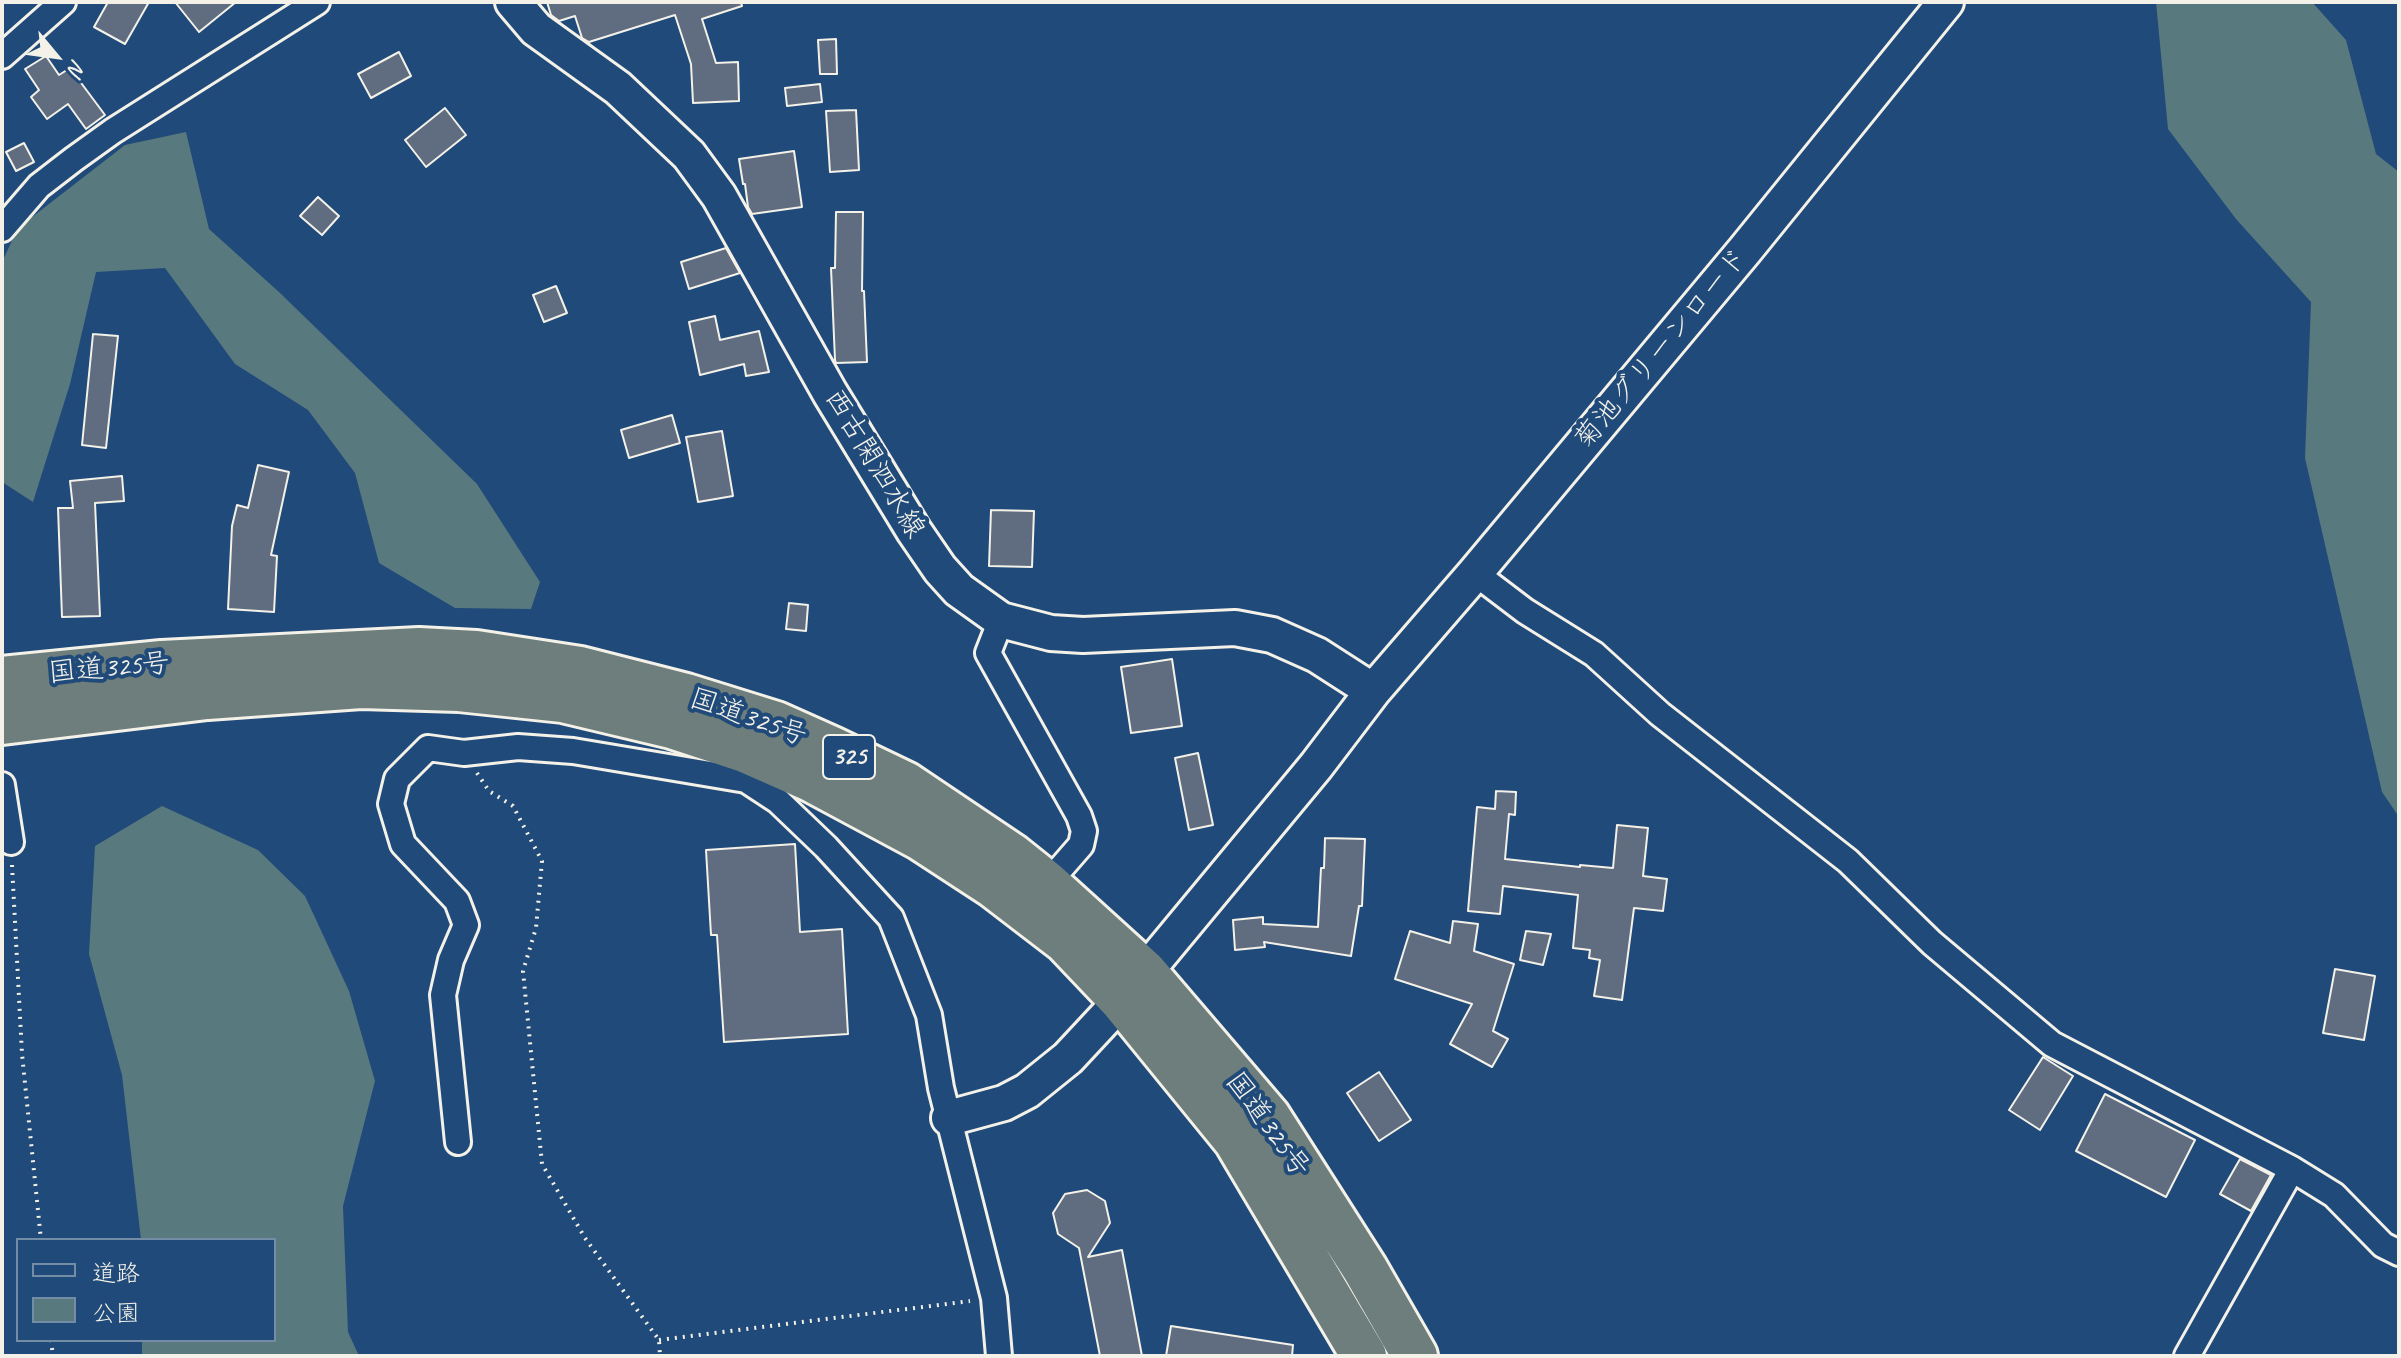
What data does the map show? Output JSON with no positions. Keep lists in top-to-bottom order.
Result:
{
  "streets": {
    "highway": ["国道325号", "325"],
    "main road": ["菊池グリーンロード", "西古閑泗水線"]
  },
  "crossings": [
    ["菊池グリーンロード", "西古閑泗水線"],
    ["菊池グリーンロード", "国道325号"]
  ],
  "legend": ["道路", "公園"],
  "north": "bottom right"
}
